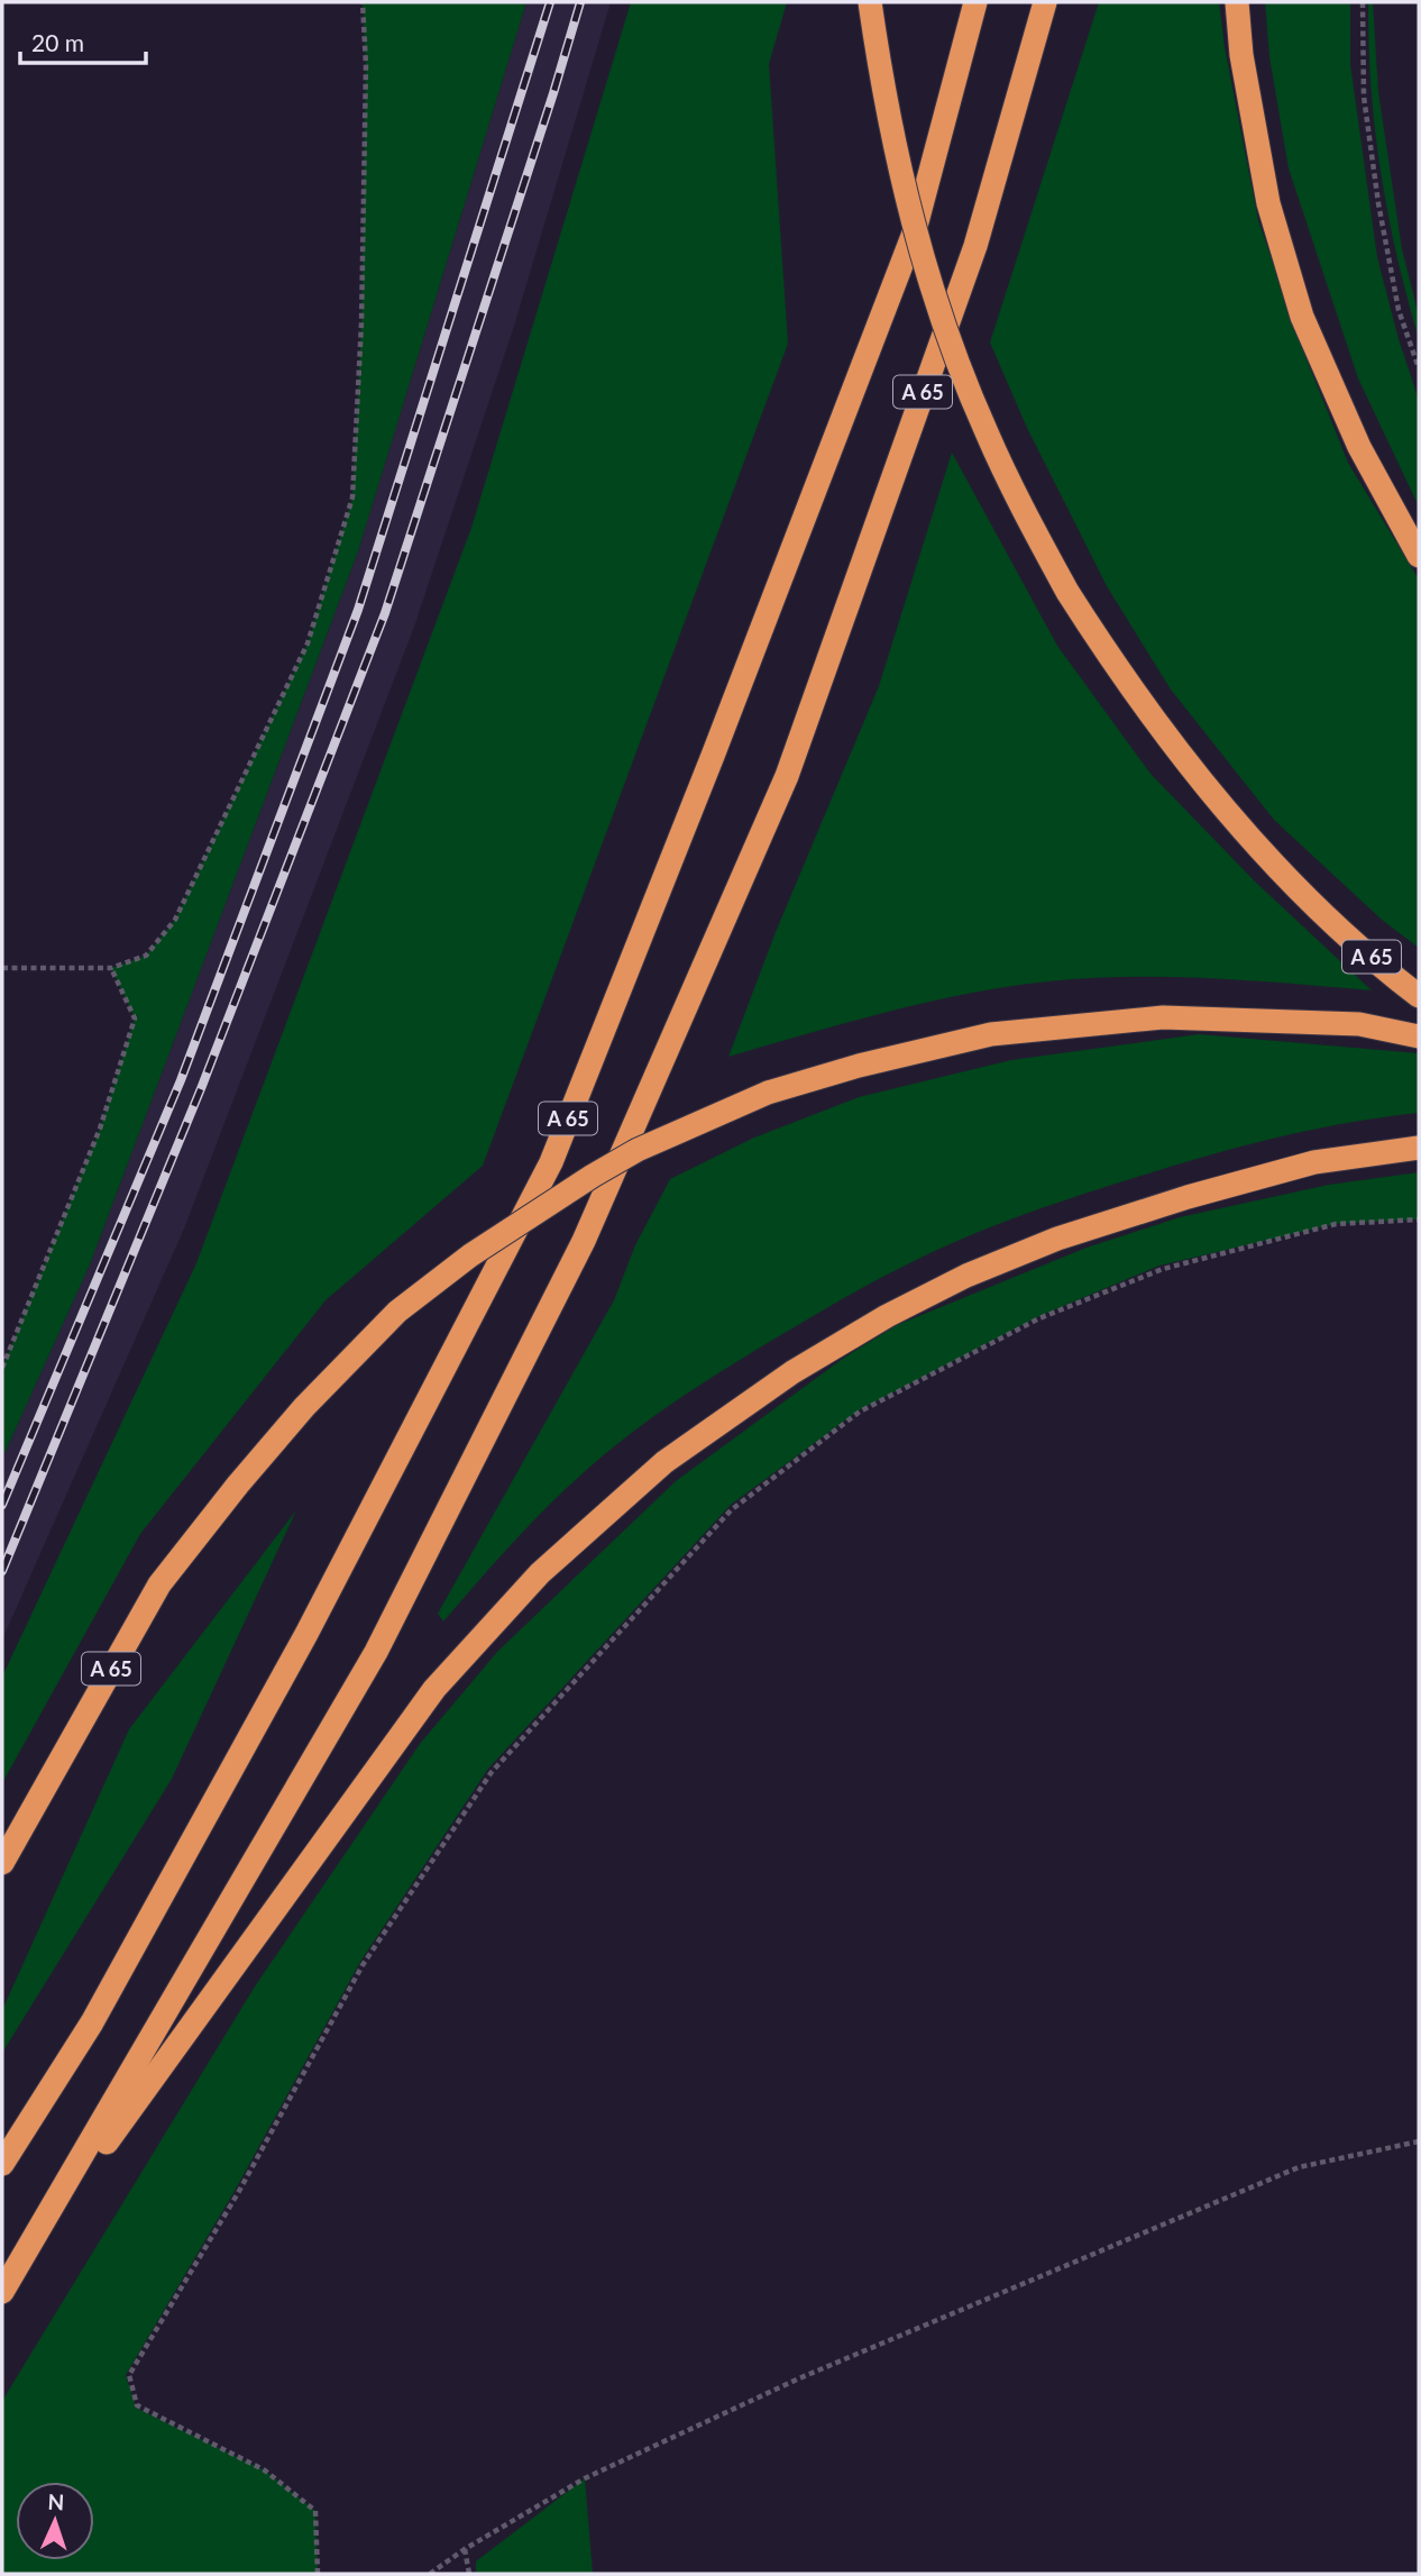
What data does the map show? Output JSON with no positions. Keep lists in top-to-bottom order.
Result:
{
  "streets": {
    "highway": ["A 65"]
  },
  "scale_bar": "20 m",
  "north": "top"
}
